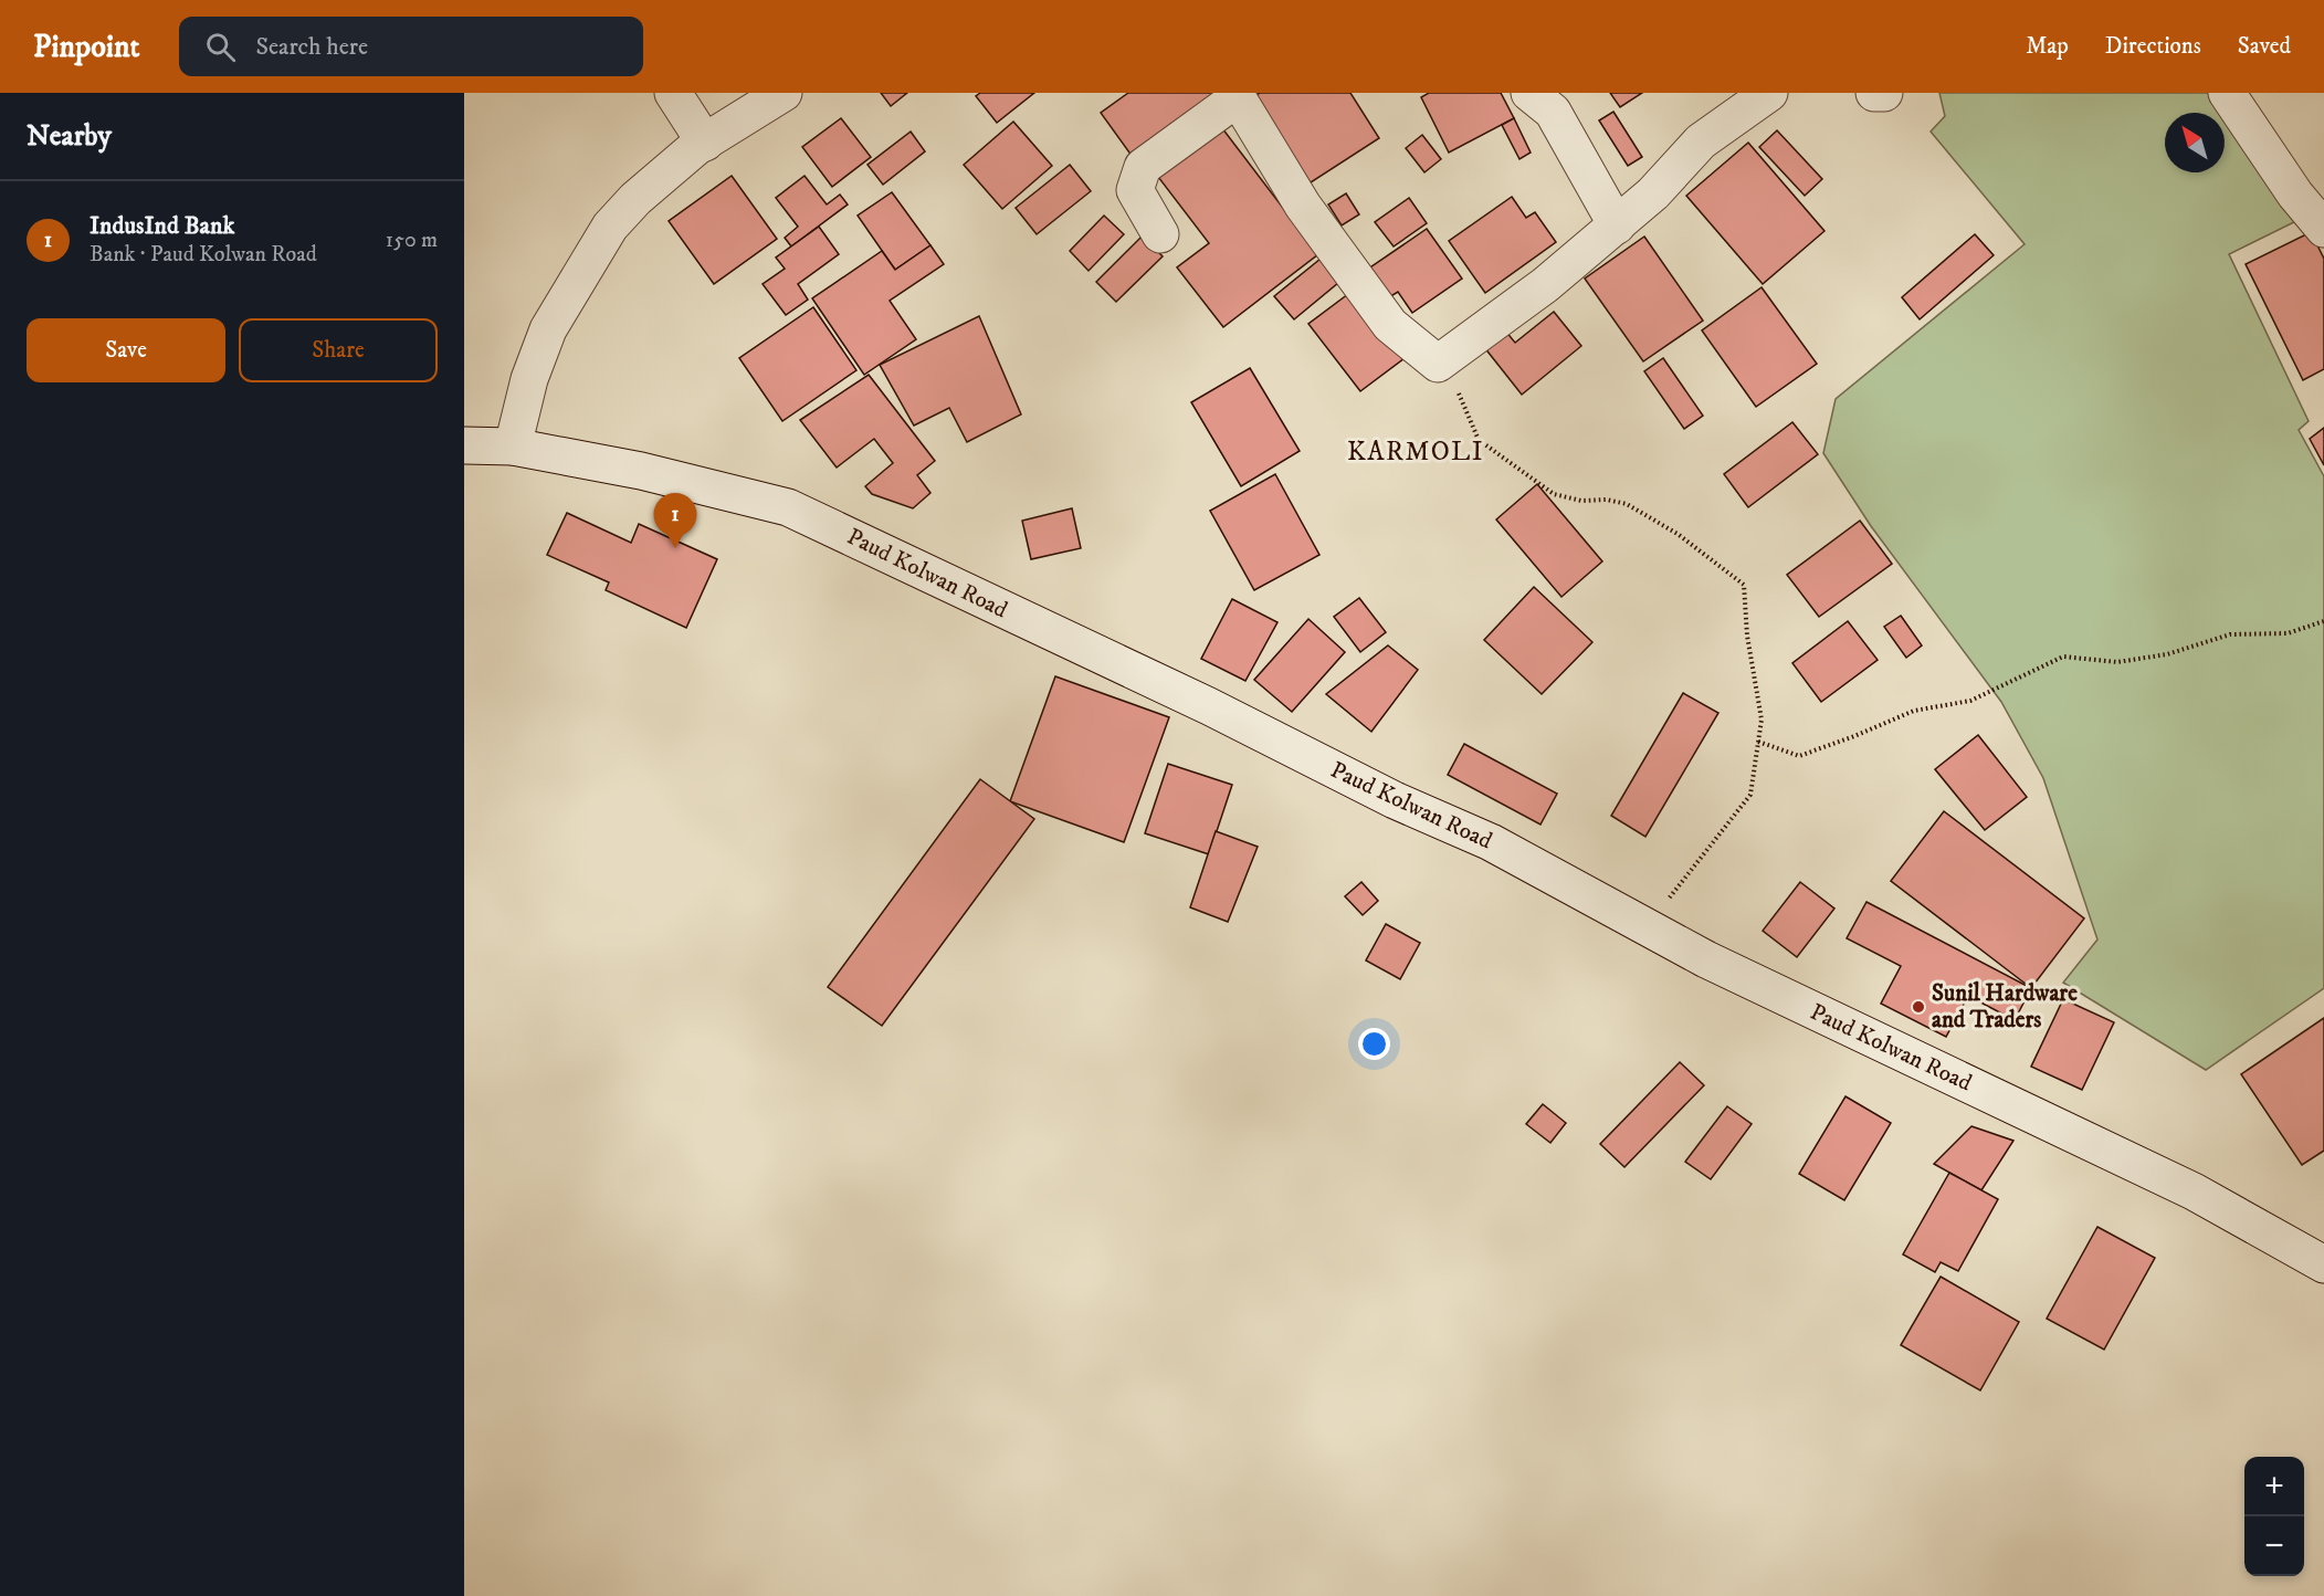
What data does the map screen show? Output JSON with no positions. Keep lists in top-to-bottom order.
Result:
{
  "streets": {
    "main road": ["Paud Kolwan Road"]
  },
  "districts": ["KARMOLI"],
  "places": ["Sunil Hardware and Traders"],
  "north": "top left",
  "page": {
    "header": "Pinpoint",
    "search": "Search here",
    "nav": ["Map", "Directions", "Saved"],
    "heading": "Nearby",
    "list": [
      {
        "mark": "1",
        "name": "IndusInd Bank",
        "note": "Bank · Paud Kolwan Road",
        "value": "150 m"
      }
    ],
    "buttons": ["Save", "Share"],
    "pins": "1",
    "map_buttons": ["+", "−"]
  }
}
